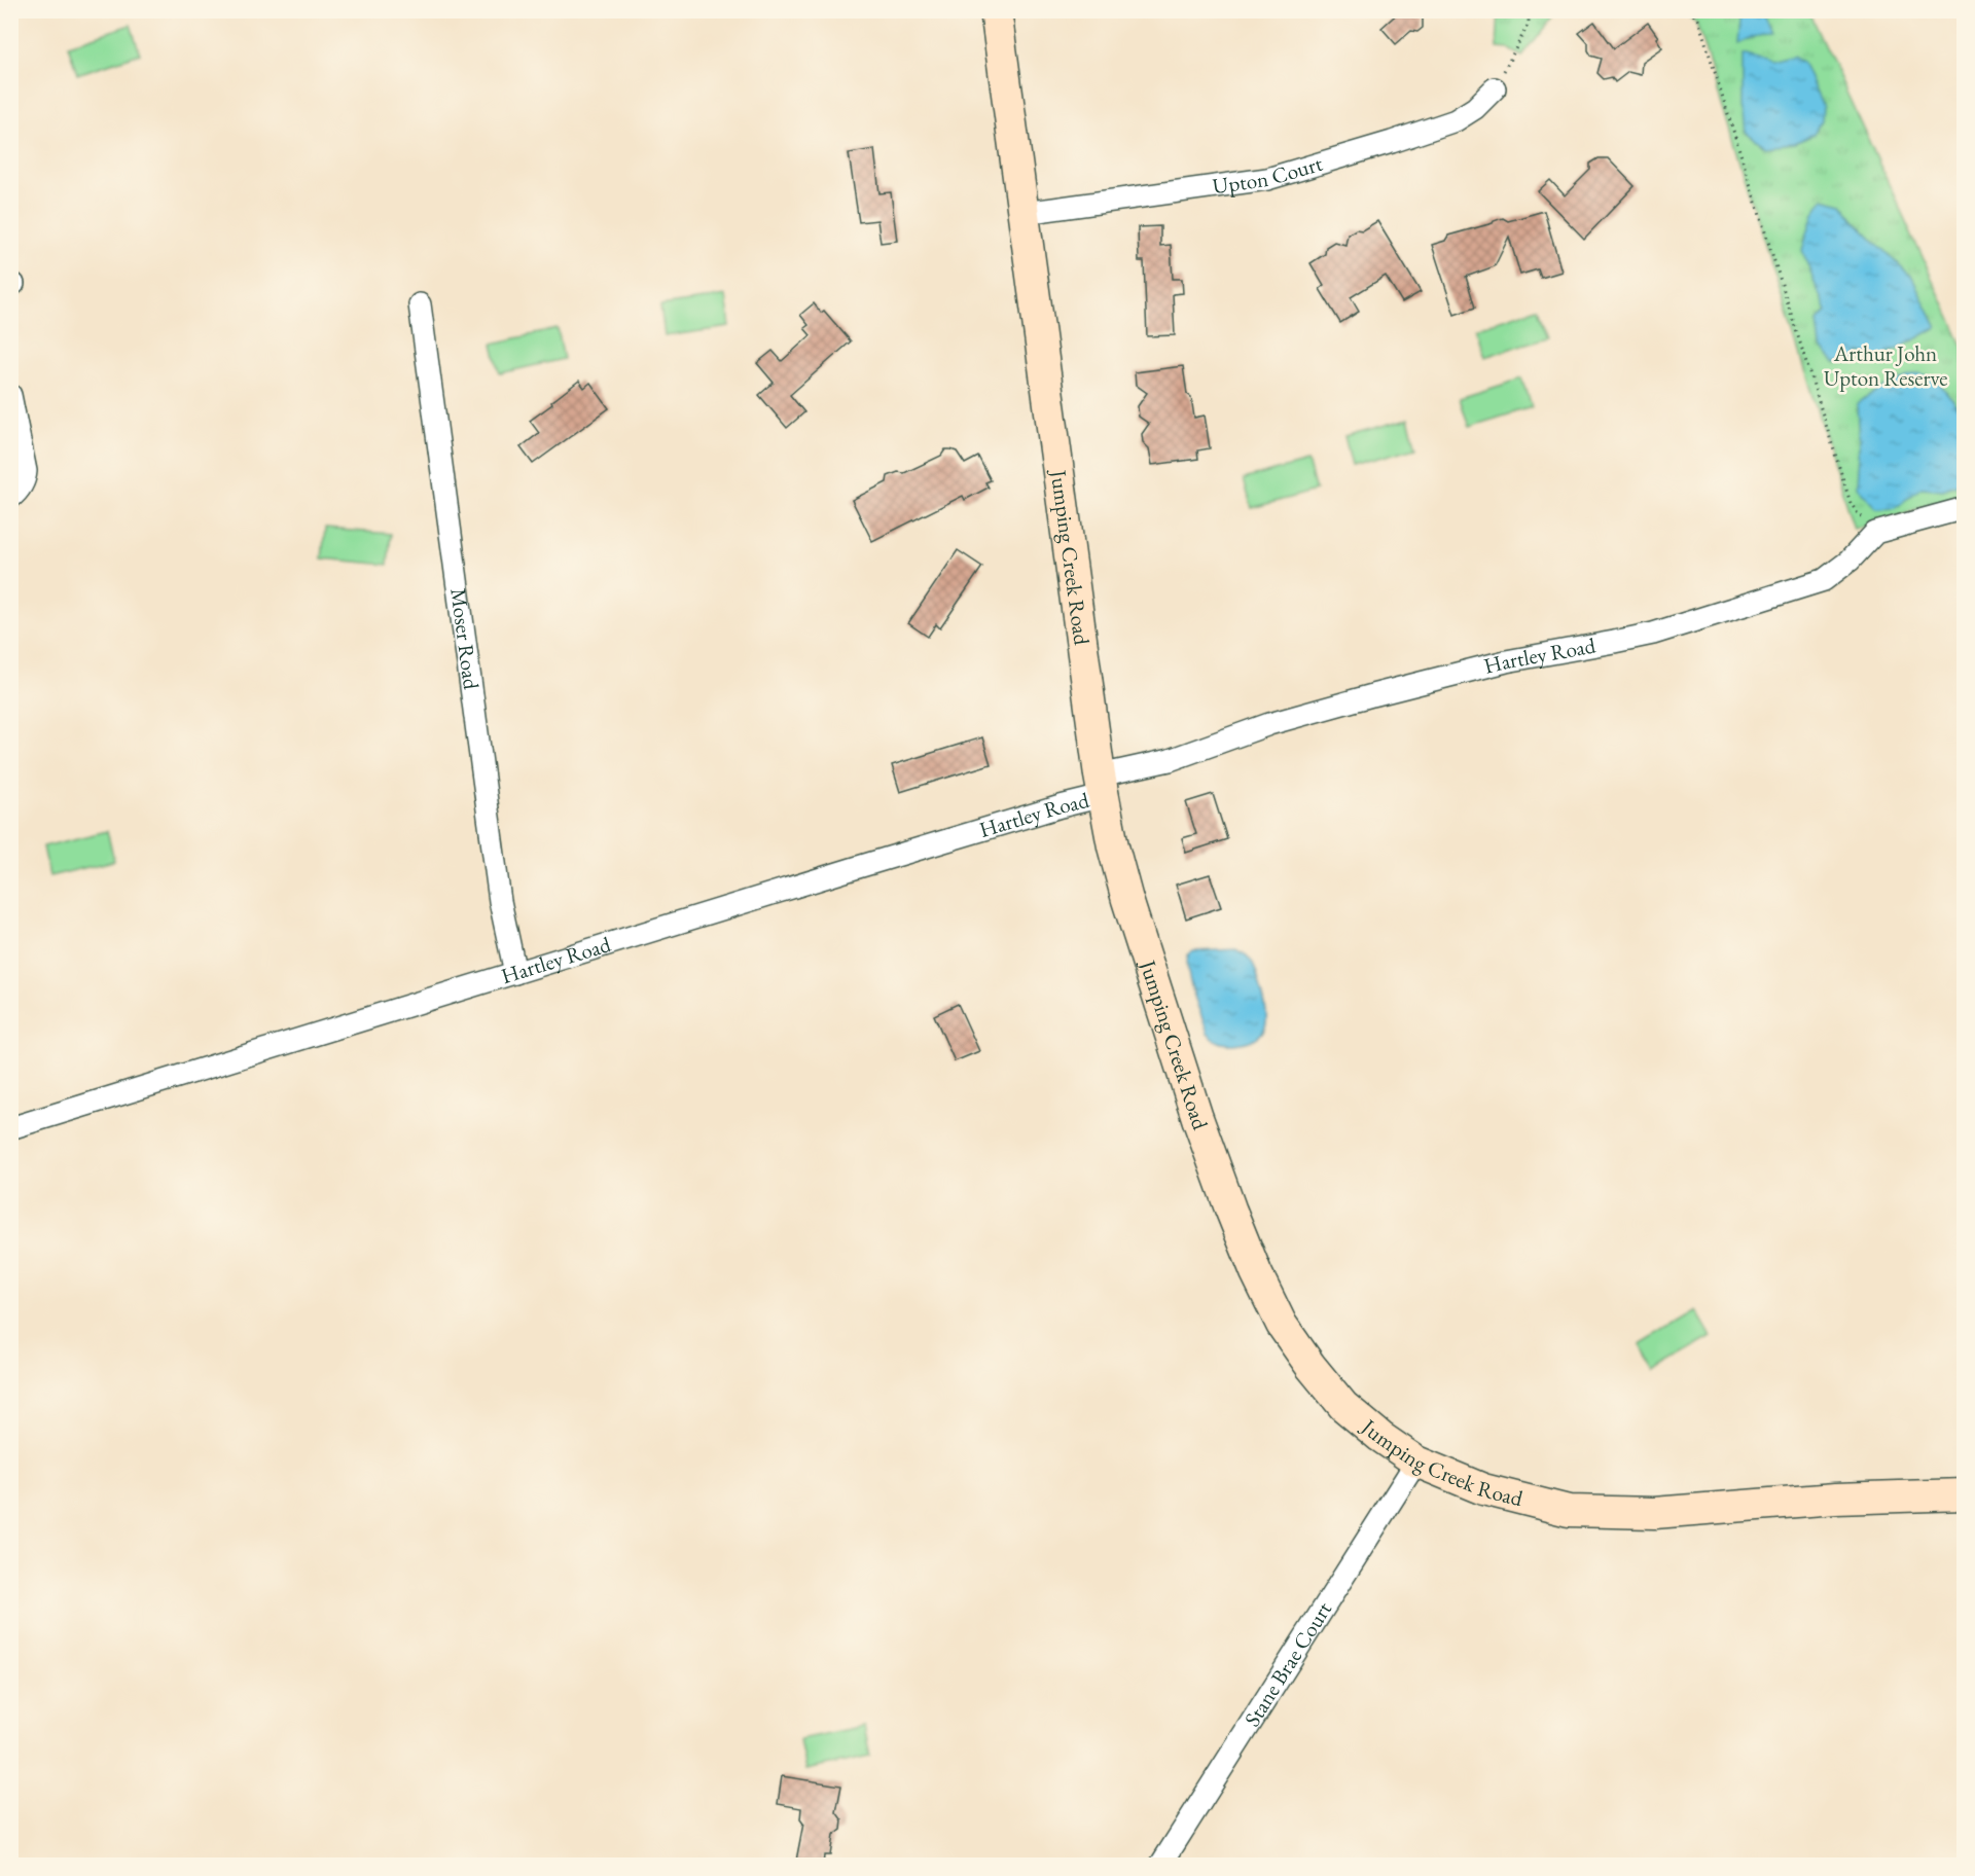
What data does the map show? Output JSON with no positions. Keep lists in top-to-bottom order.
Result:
{
  "streets": {
    "main road": ["Jumping Creek Road"],
    "street": [
      "Upton Court",
      "Moser Road",
      "Hartley Road",
      "Stane Brae Court"
    ]
  },
  "crossings": [
    ["Upton Court", "Jumping Creek Road"],
    ["Jumping Creek Road", "Hartley Road"],
    ["Jumping Creek Road", "Stane Brae Court"],
    ["Moser Road", "Hartley Road"]
  ],
  "parks": ["Arthur John Upton Reserve"]
}
